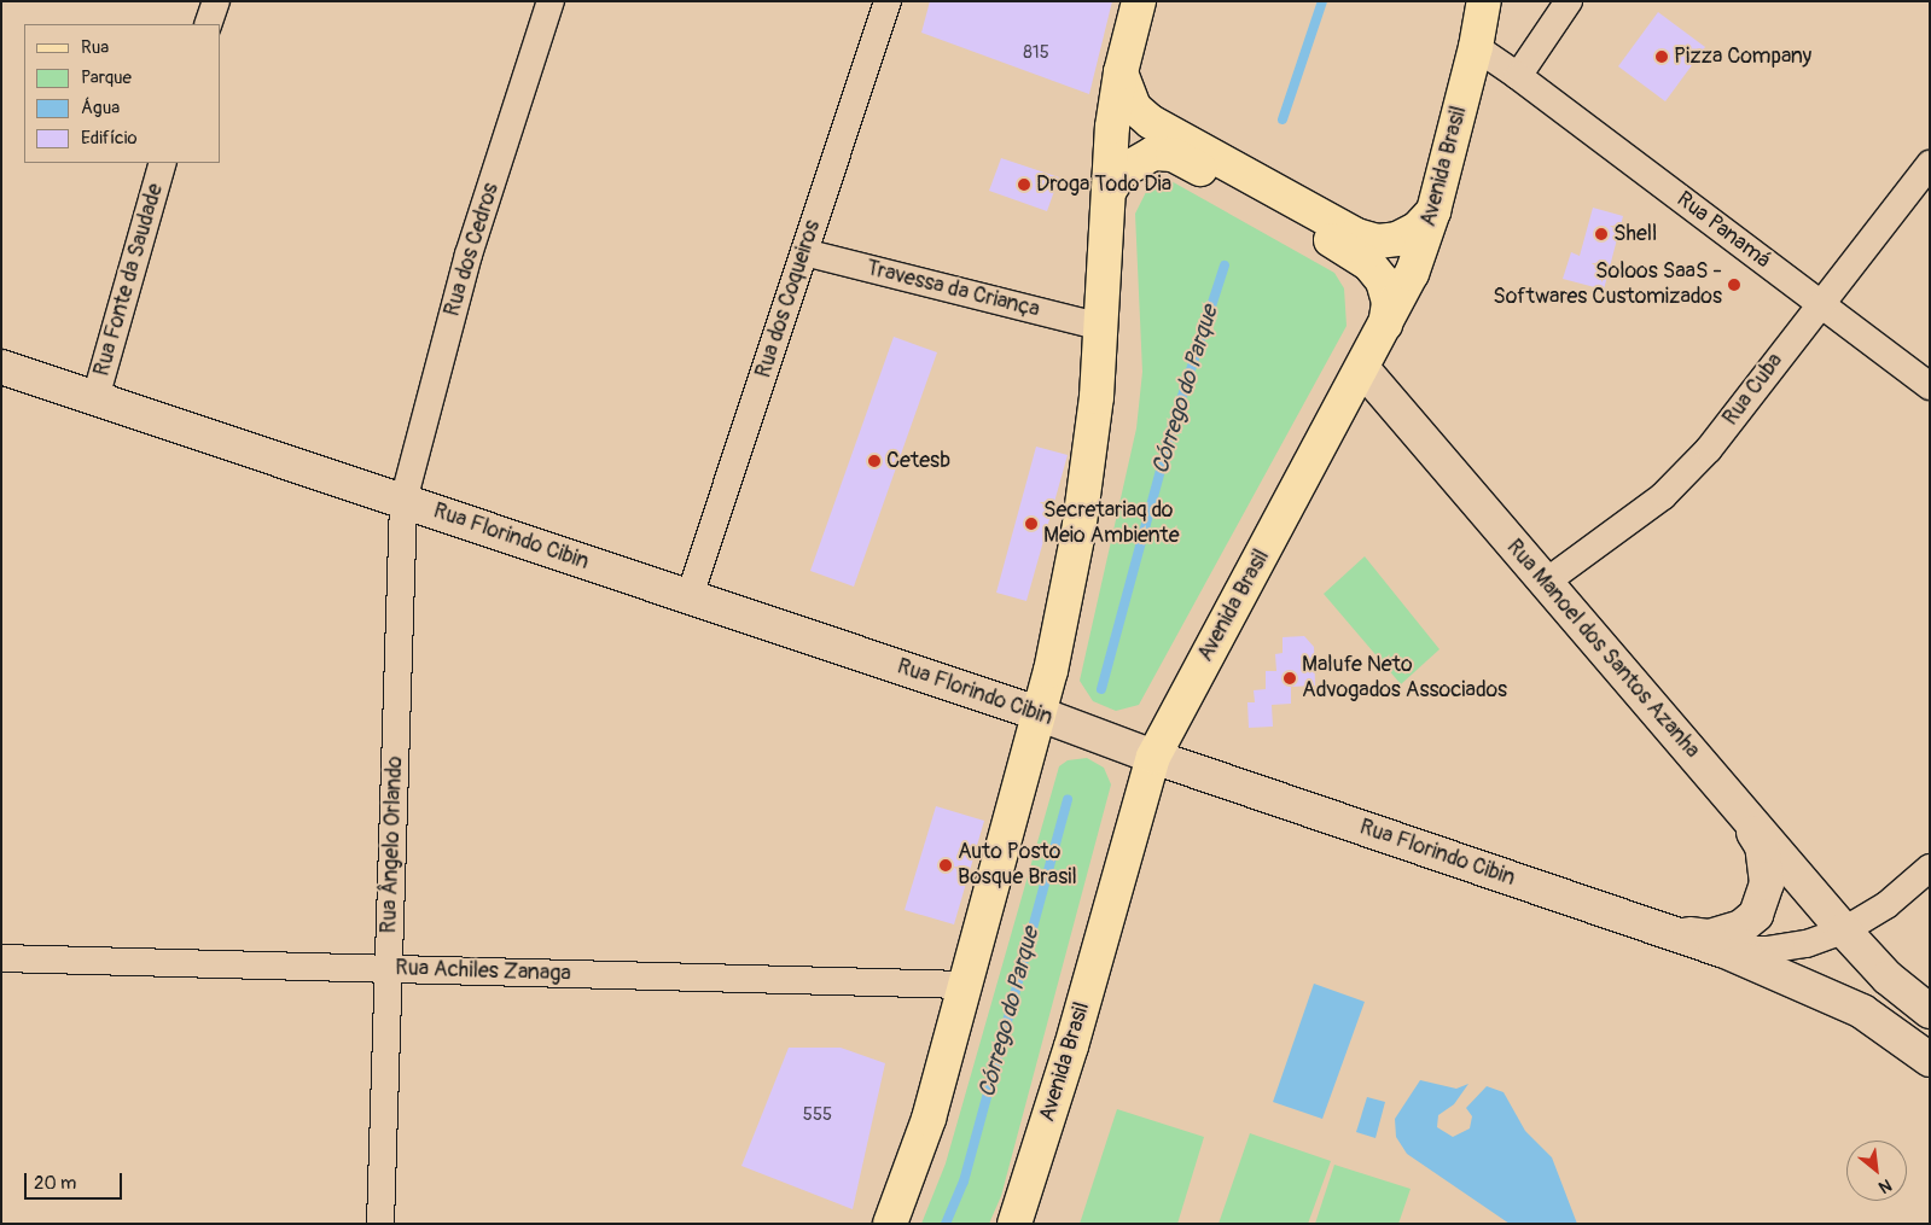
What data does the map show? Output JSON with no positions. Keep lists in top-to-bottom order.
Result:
{
  "streets": {
    "main road": ["Avenida Brasil", "Rua Florindo Cibin", "Rua Manoel dos Santos Azanha"],
    "street": [
      "Rua Panamá",
      "Rua dos Cedros",
      "Rua Fonte da Saudade",
      "Travessa da Criança",
      "Rua dos Coqueiros",
      "Rua Cuba",
      "Rua Ângelo Orlando",
      "Rua Achiles Zanaga"
    ]
  },
  "crossings": [
    ["Avenida Brasil", "Rua Panamá"],
    ["Avenida Brasil", "Rua Florindo Cibin"],
    ["Avenida Brasil", "Rua Manoel dos Santos Azanha"],
    ["Rua Panamá", "Rua Cuba"],
    ["Rua dos Cedros", "Rua Florindo Cibin"],
    ["Rua dos Cedros", "Rua Ângelo Orlando"],
    ["Rua Fonte da Saudade", "Rua Florindo Cibin"],
    ["Travessa da Criança", "Rua dos Coqueiros"],
    ["Rua dos Coqueiros", "Rua Florindo Cibin"],
    ["Rua Cuba", "Rua Manoel dos Santos Azanha"],
    ["Rua Florindo Cibin", "Rua Ângelo Orlando"],
    ["Rua Ângelo Orlando", "Rua Achiles Zanaga"]
  ],
  "water": ["Córrego do Parque"],
  "places": [
    "Pizza Company",
    "Droga Todo Dia",
    "Shell",
    "Soloos SaaS - Softwares Customizados",
    "Cetesb",
    "Secretariaq do Meio Ambiente",
    "Malufe Neto Advogados Associados",
    "Auto Posto Bosque Brasil"
  ],
  "house_numbers": ["815", "555"],
  "legend": [
    "Rua",
    "Parque",
    "Água",
    "Edifício"
  ],
  "scale_bar": "20 m",
  "north": "bottom right"
}
